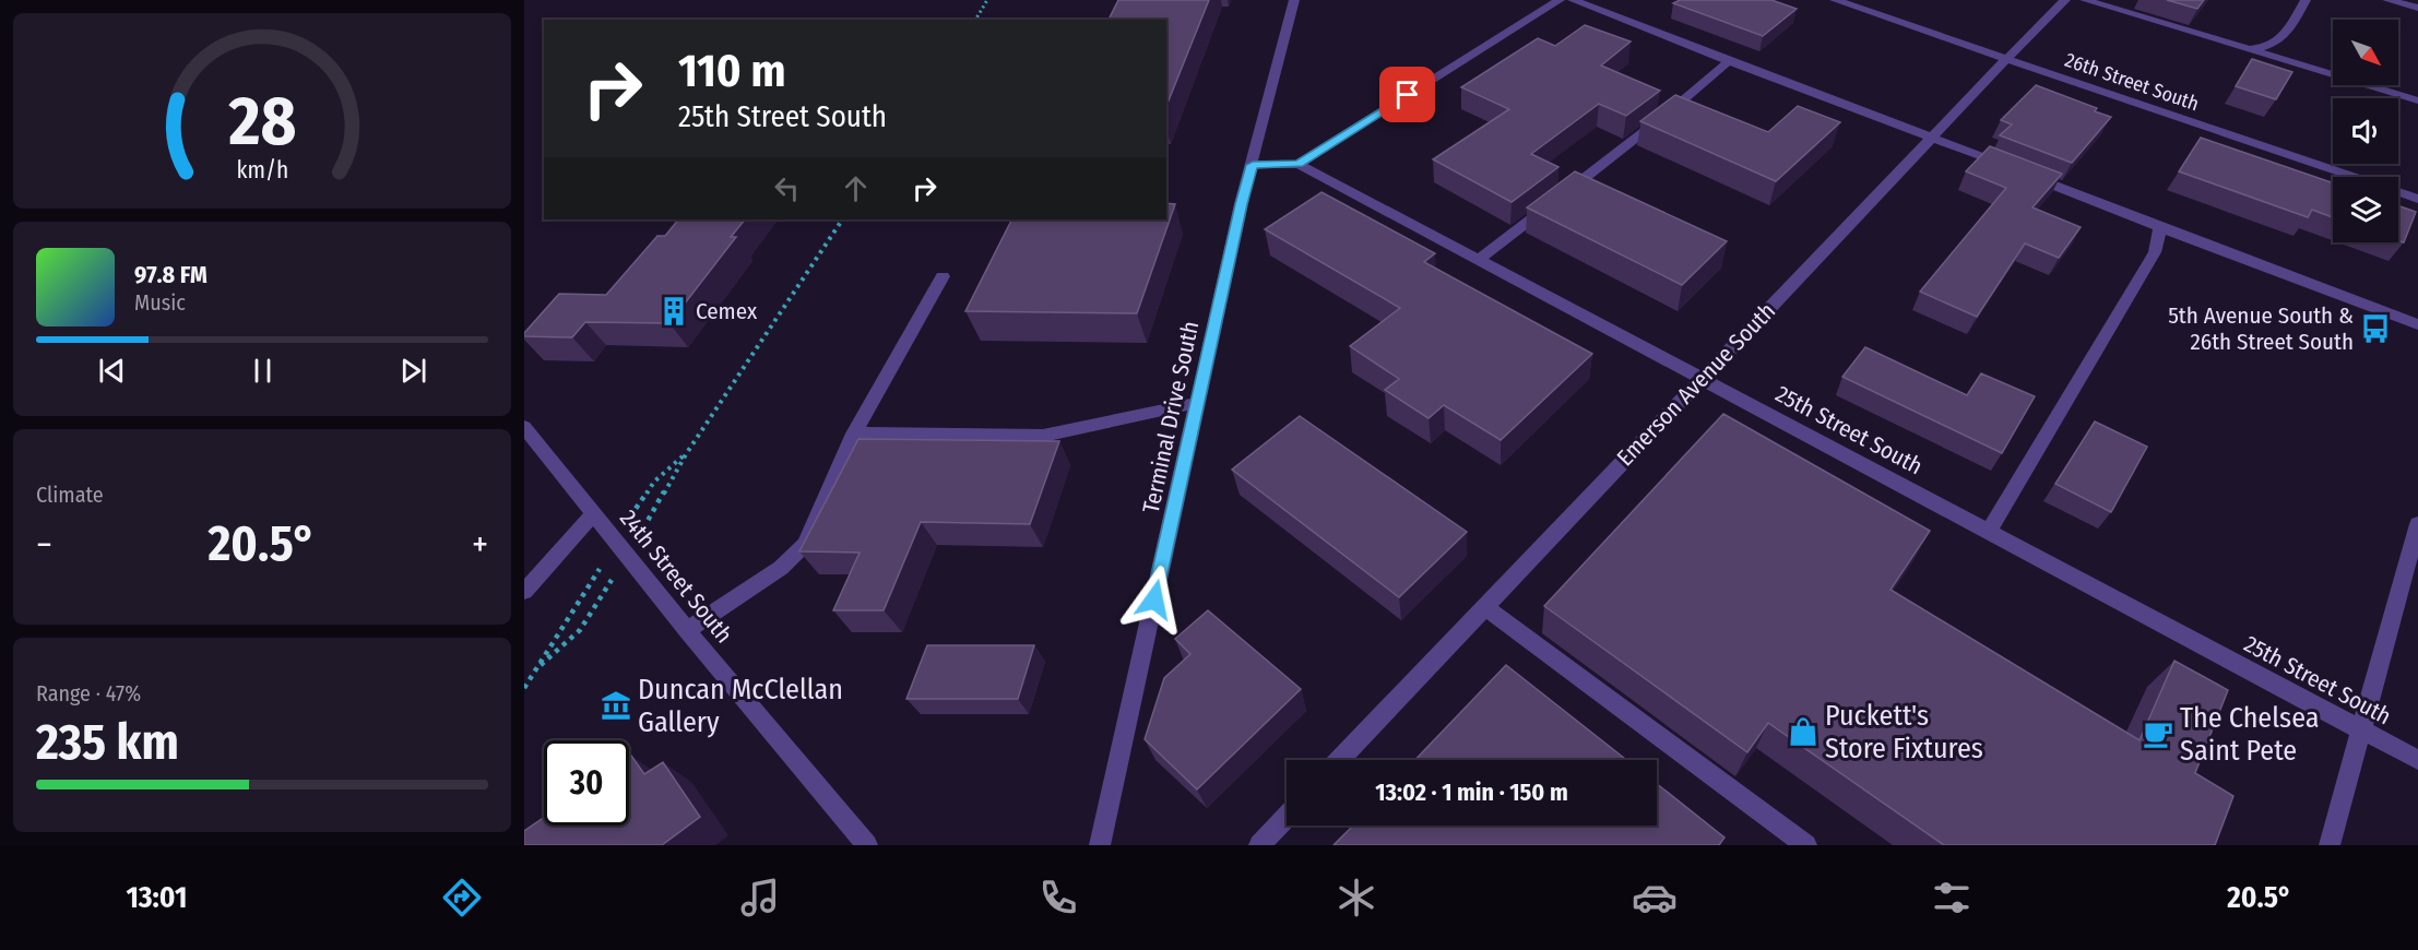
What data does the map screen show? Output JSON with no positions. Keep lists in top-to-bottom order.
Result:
{
  "streets": {
    "street": [
      "26th Street South",
      "Emerson Avenue South",
      "Terminal Drive South",
      "25th Street South",
      "24th Street South"
    ]
  },
  "crossings": [
    ["26th Street South", "Emerson Avenue South"],
    ["Emerson Avenue South", "25th Street South"],
    ["Terminal Drive South", "25th Street South"]
  ],
  "places": {
    "building": ["Cemex"],
    "bus stop": ["5th Avenue South & 26th Street South"],
    "museum": ["Duncan McClellan Gallery"],
    "shop": ["Puckett's Store Fixtures"],
    "cafe": ["The Chelsea Saint Pete"]
  },
  "north": "bottom right",
  "page": {
    "turn": ["110 m", "25th Street South"],
    "song": ["97.8 FM", "Music"],
    "tile": [
      "Climate",
      ["Range · 47%", "235 km"]
    ],
    "heat": ["−", "20.5°", "+"],
    "limit": "30",
    "trip": "13:02 · 1 min · 150 m",
    "tabs": ["13:01", "20.5°"],
    "gauge": ["28", "km/h"]
  }
}
